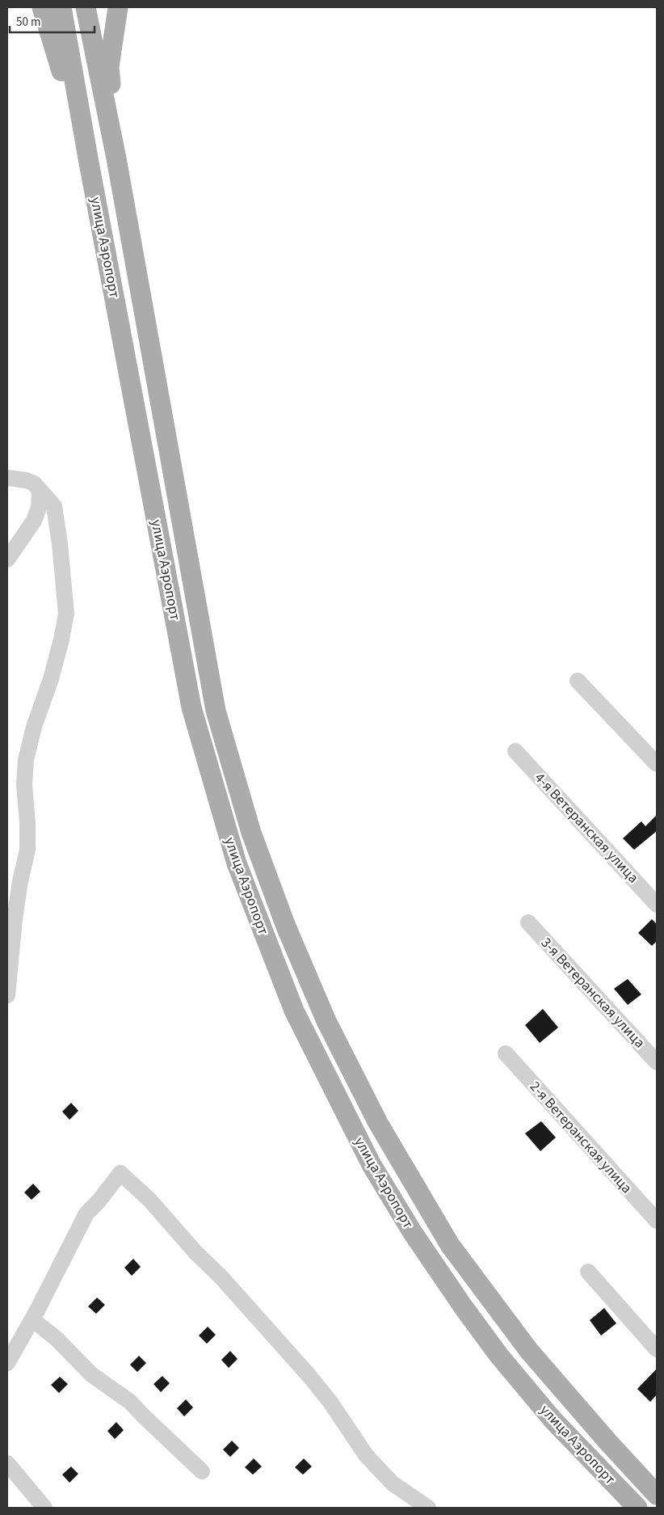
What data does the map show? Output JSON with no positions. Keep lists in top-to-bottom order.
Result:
{
  "streets": {
    "main road": ["улица Аэропорт"],
    "street": ["4-я Ветеранская улица", "3-я Ветеранская улица", "2-я Ветеранская улица"]
  },
  "scale_bar": "50 m"
}
